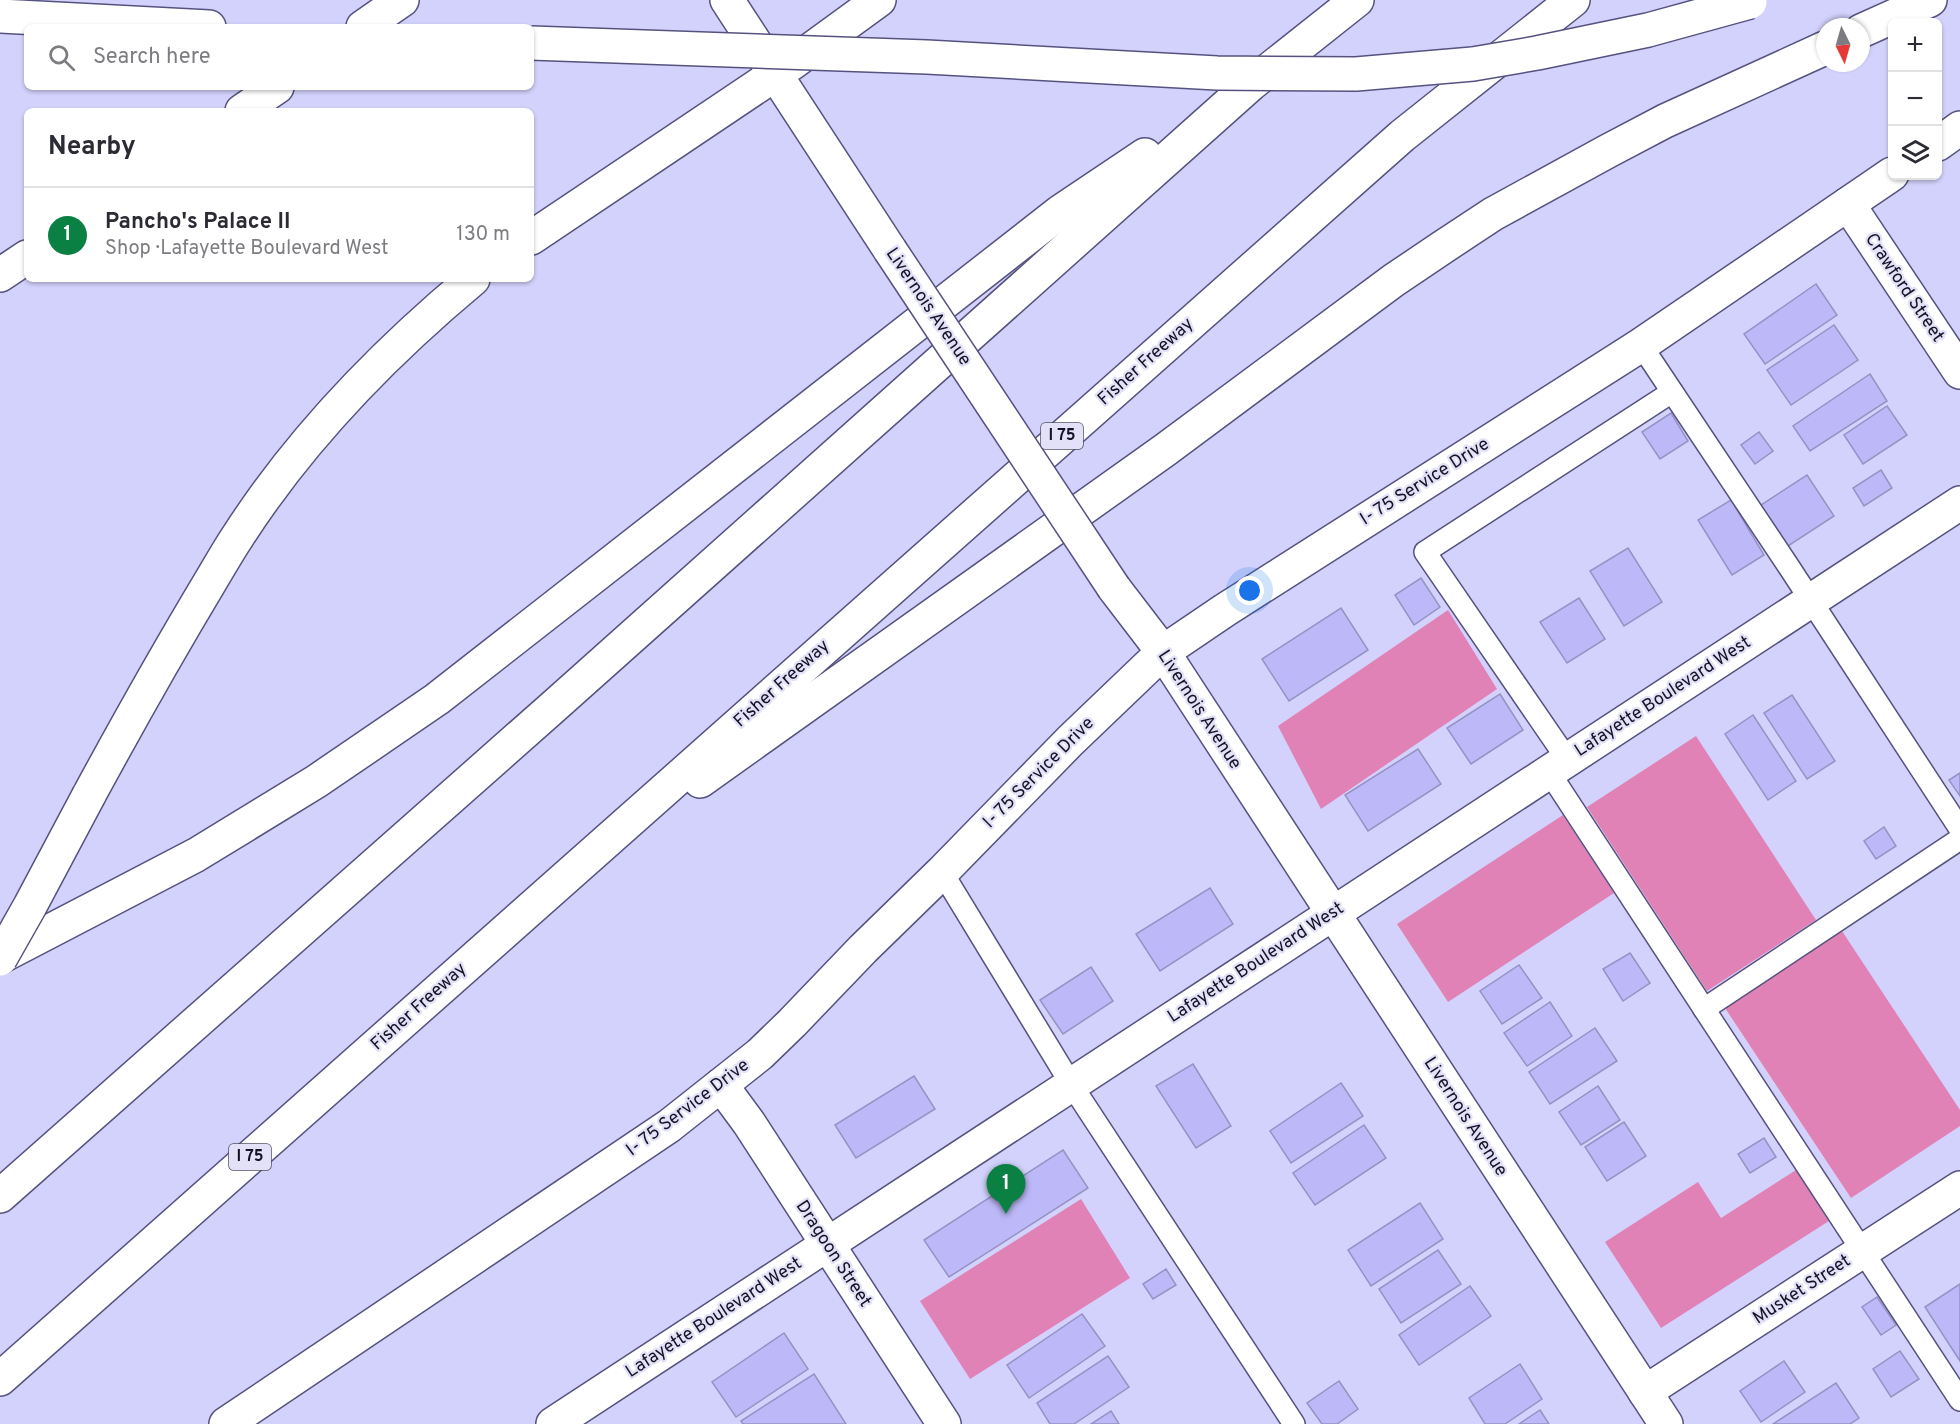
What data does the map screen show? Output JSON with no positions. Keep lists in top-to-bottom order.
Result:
{
  "streets": {
    "main road": [
      "Crawford Street",
      "Livernois Avenue",
      "Fisher Freeway",
      "I 75",
      "I- 75 Service Drive",
      "Lafayette Boulevard West",
      "Dragoon Street",
      "Musket Street"
    ]
  },
  "crossings": [
    ["Crawford Street", "I- 75 Service Drive"],
    ["Livernois Avenue", "I- 75 Service Drive"],
    ["Livernois Avenue", "Lafayette Boulevard West"],
    ["Livernois Avenue", "Musket Street"],
    ["I- 75 Service Drive", "Dragoon Street"],
    ["Lafayette Boulevard West", "Dragoon Street"]
  ],
  "north": "bottom",
  "page": {
    "map_buttons": ["+", "−"],
    "search": "Search here",
    "heading": "Nearby",
    "list": [
      {
        "mark": "1",
        "name": "Pancho's Palace II",
        "note": "Shop · Lafayette Boulevard West",
        "value": "130 m"
      }
    ],
    "pins": "1"
  }
}
